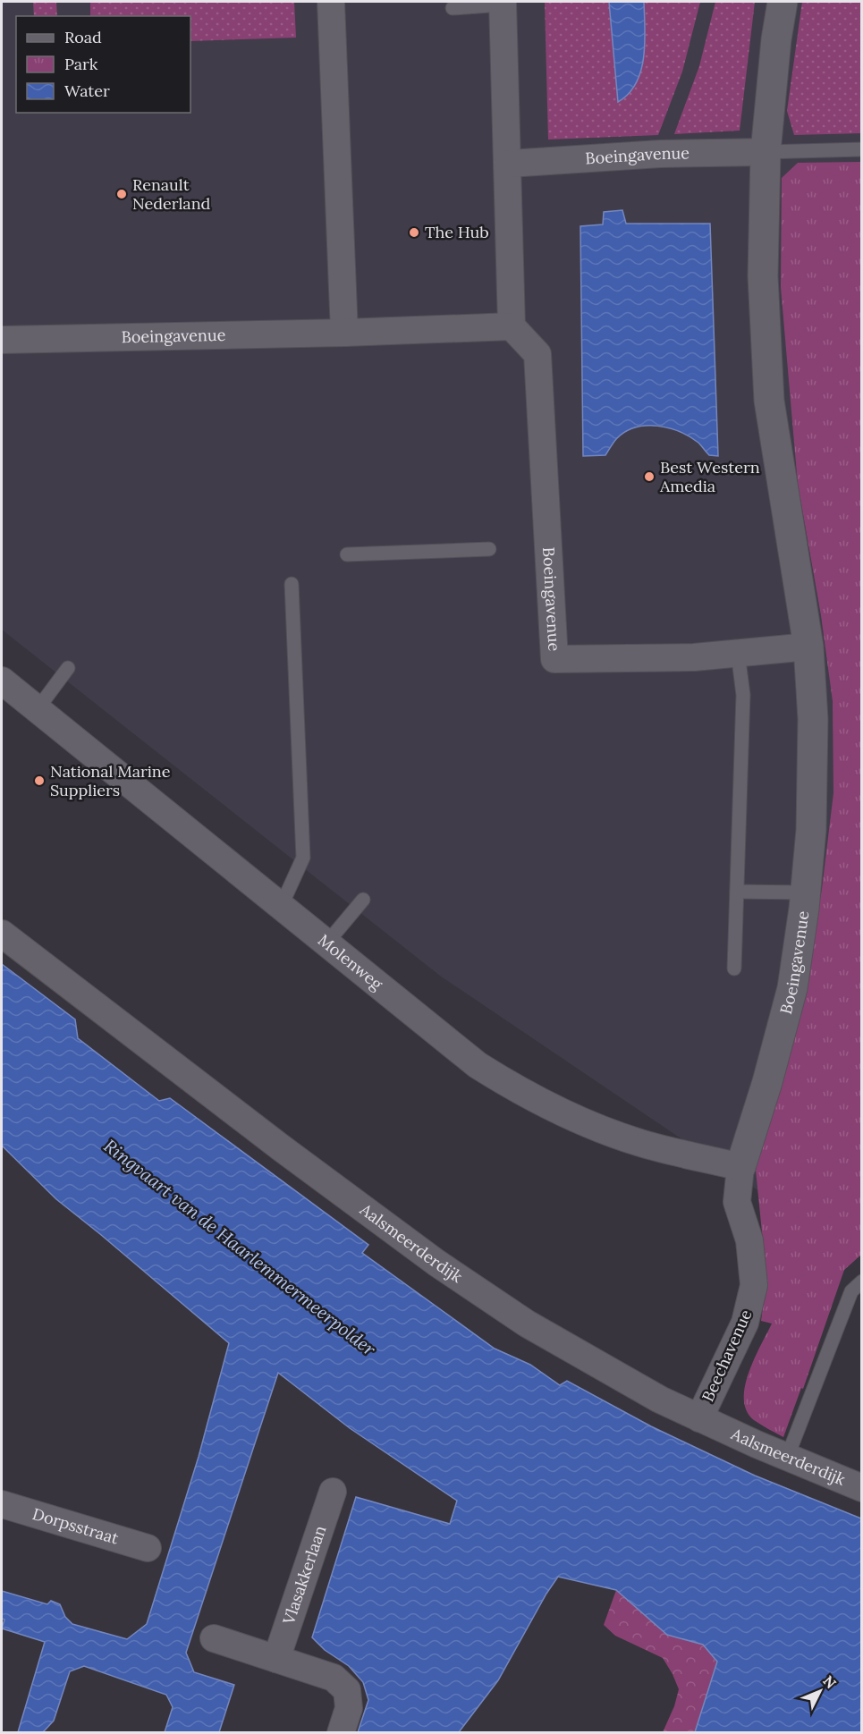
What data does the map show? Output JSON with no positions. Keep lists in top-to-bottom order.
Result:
{
  "streets": {
    "street": [
      "Boeingavenue",
      "Molenweg",
      "Aalsmeerderdijk",
      "Beechavenue",
      "Dorpsstraat",
      "Vlasakkerlaan"
    ]
  },
  "crossings": [
    ["Boeingavenue", "Molenweg"],
    ["Boeingavenue", "Beechavenue"],
    ["Molenweg", "Beechavenue"],
    ["Aalsmeerderdijk", "Beechavenue"]
  ],
  "water": ["Ringvaart van de Haarlemmermeerpolder"],
  "places": [
    "Renault Nederland",
    "The Hub",
    "Best Western Amedia",
    "National Marine Suppliers"
  ],
  "legend": ["Road", "Park", "Water"],
  "north": "top right"
}
